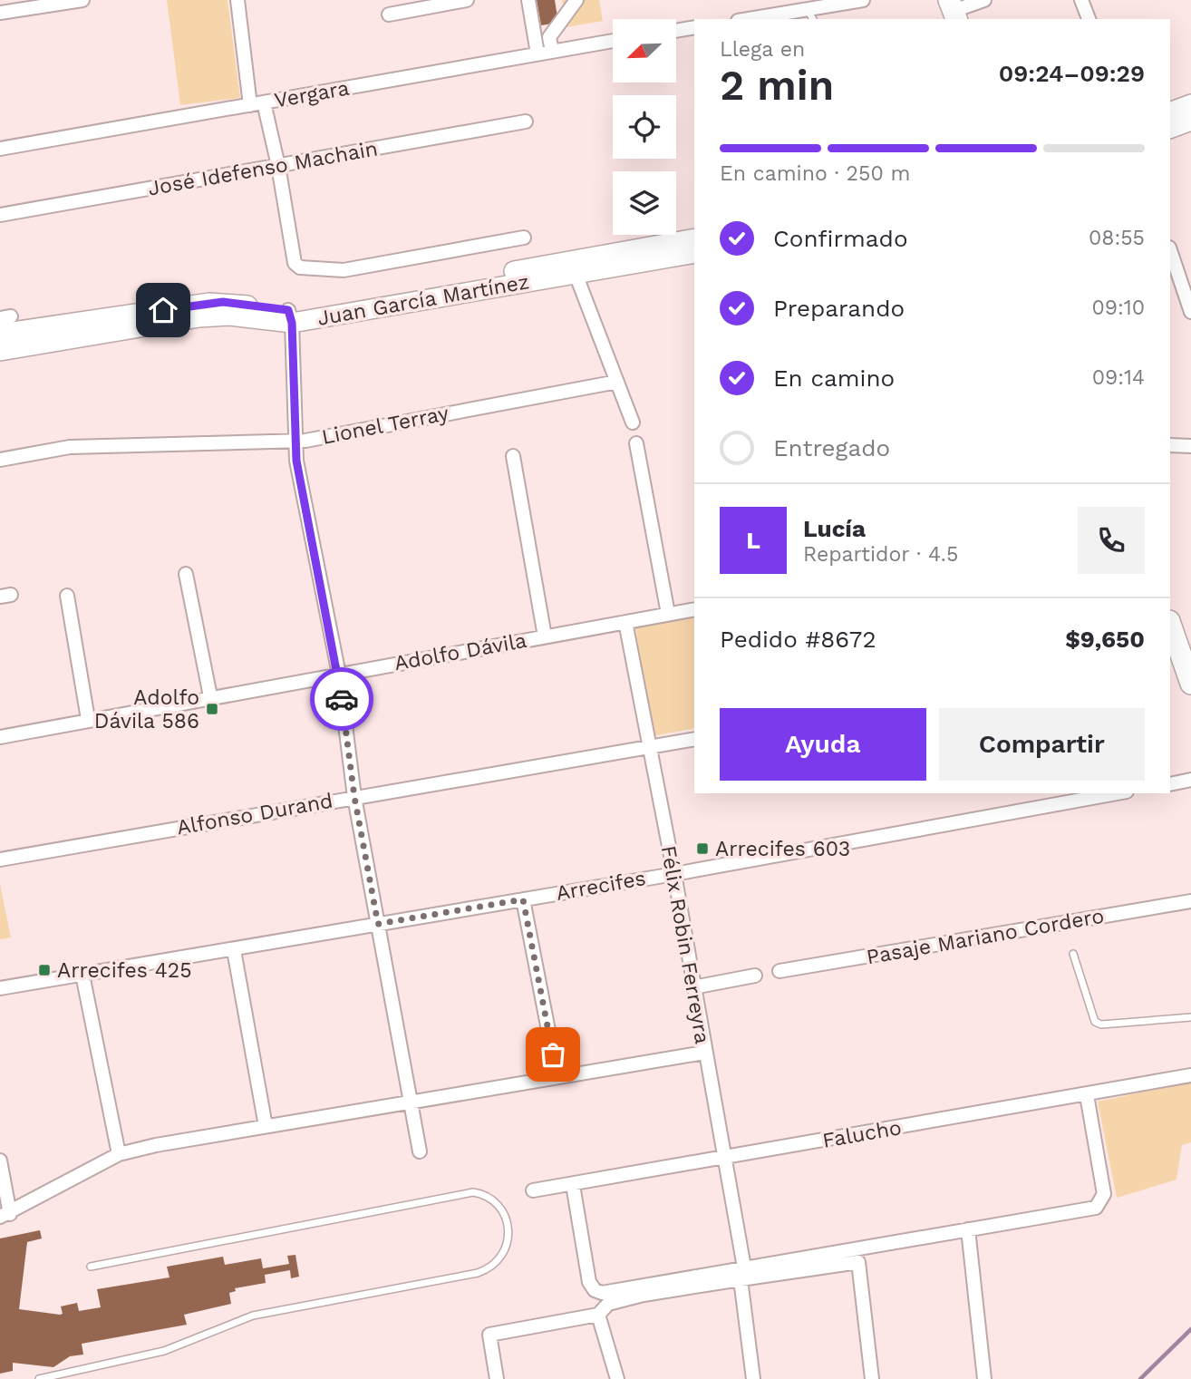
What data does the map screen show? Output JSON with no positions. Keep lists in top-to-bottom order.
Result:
{
  "streets": {
    "main road": ["Juan García Martínez"],
    "street": [
      "Vergara",
      "José Idefenso Machain",
      "Lionel Terray",
      "Adolfo Dávila",
      "Alfonso Durand",
      "Arrecifes",
      "Pasaje Mariano Cordero",
      "Félix Robin Ferreyra",
      "Falucho"
    ]
  },
  "crossings": [
    ["Adolfo Dávila", "Félix Robin Ferreyra"],
    ["Alfonso Durand", "Félix Robin Ferreyra"],
    ["Arrecifes", "Félix Robin Ferreyra"],
    ["Félix Robin Ferreyra", "Falucho"]
  ],
  "places": {
    "transit": ["Adolfo Dávila 586", "Arrecifes 603", "Arrecifes 425"]
  },
  "north": "bottom left",
  "page": {
    "heading": ["2 min", "Llega en", "09:24–09:29"],
    "panel": [
      "Lucía",
      "Repartidor · 4.5",
      "Pedido #8672",
      "$9,650"
    ],
    "bar": "En camino · 250 m",
    "list": [
      ["Confirmado", "08:55"],
      ["Preparando", "09:10"],
      ["En camino", "09:14"],
      "Entregado"
    ],
    "round": "L",
    "buttons": ["Ayuda", "Compartir"]
  }
}
